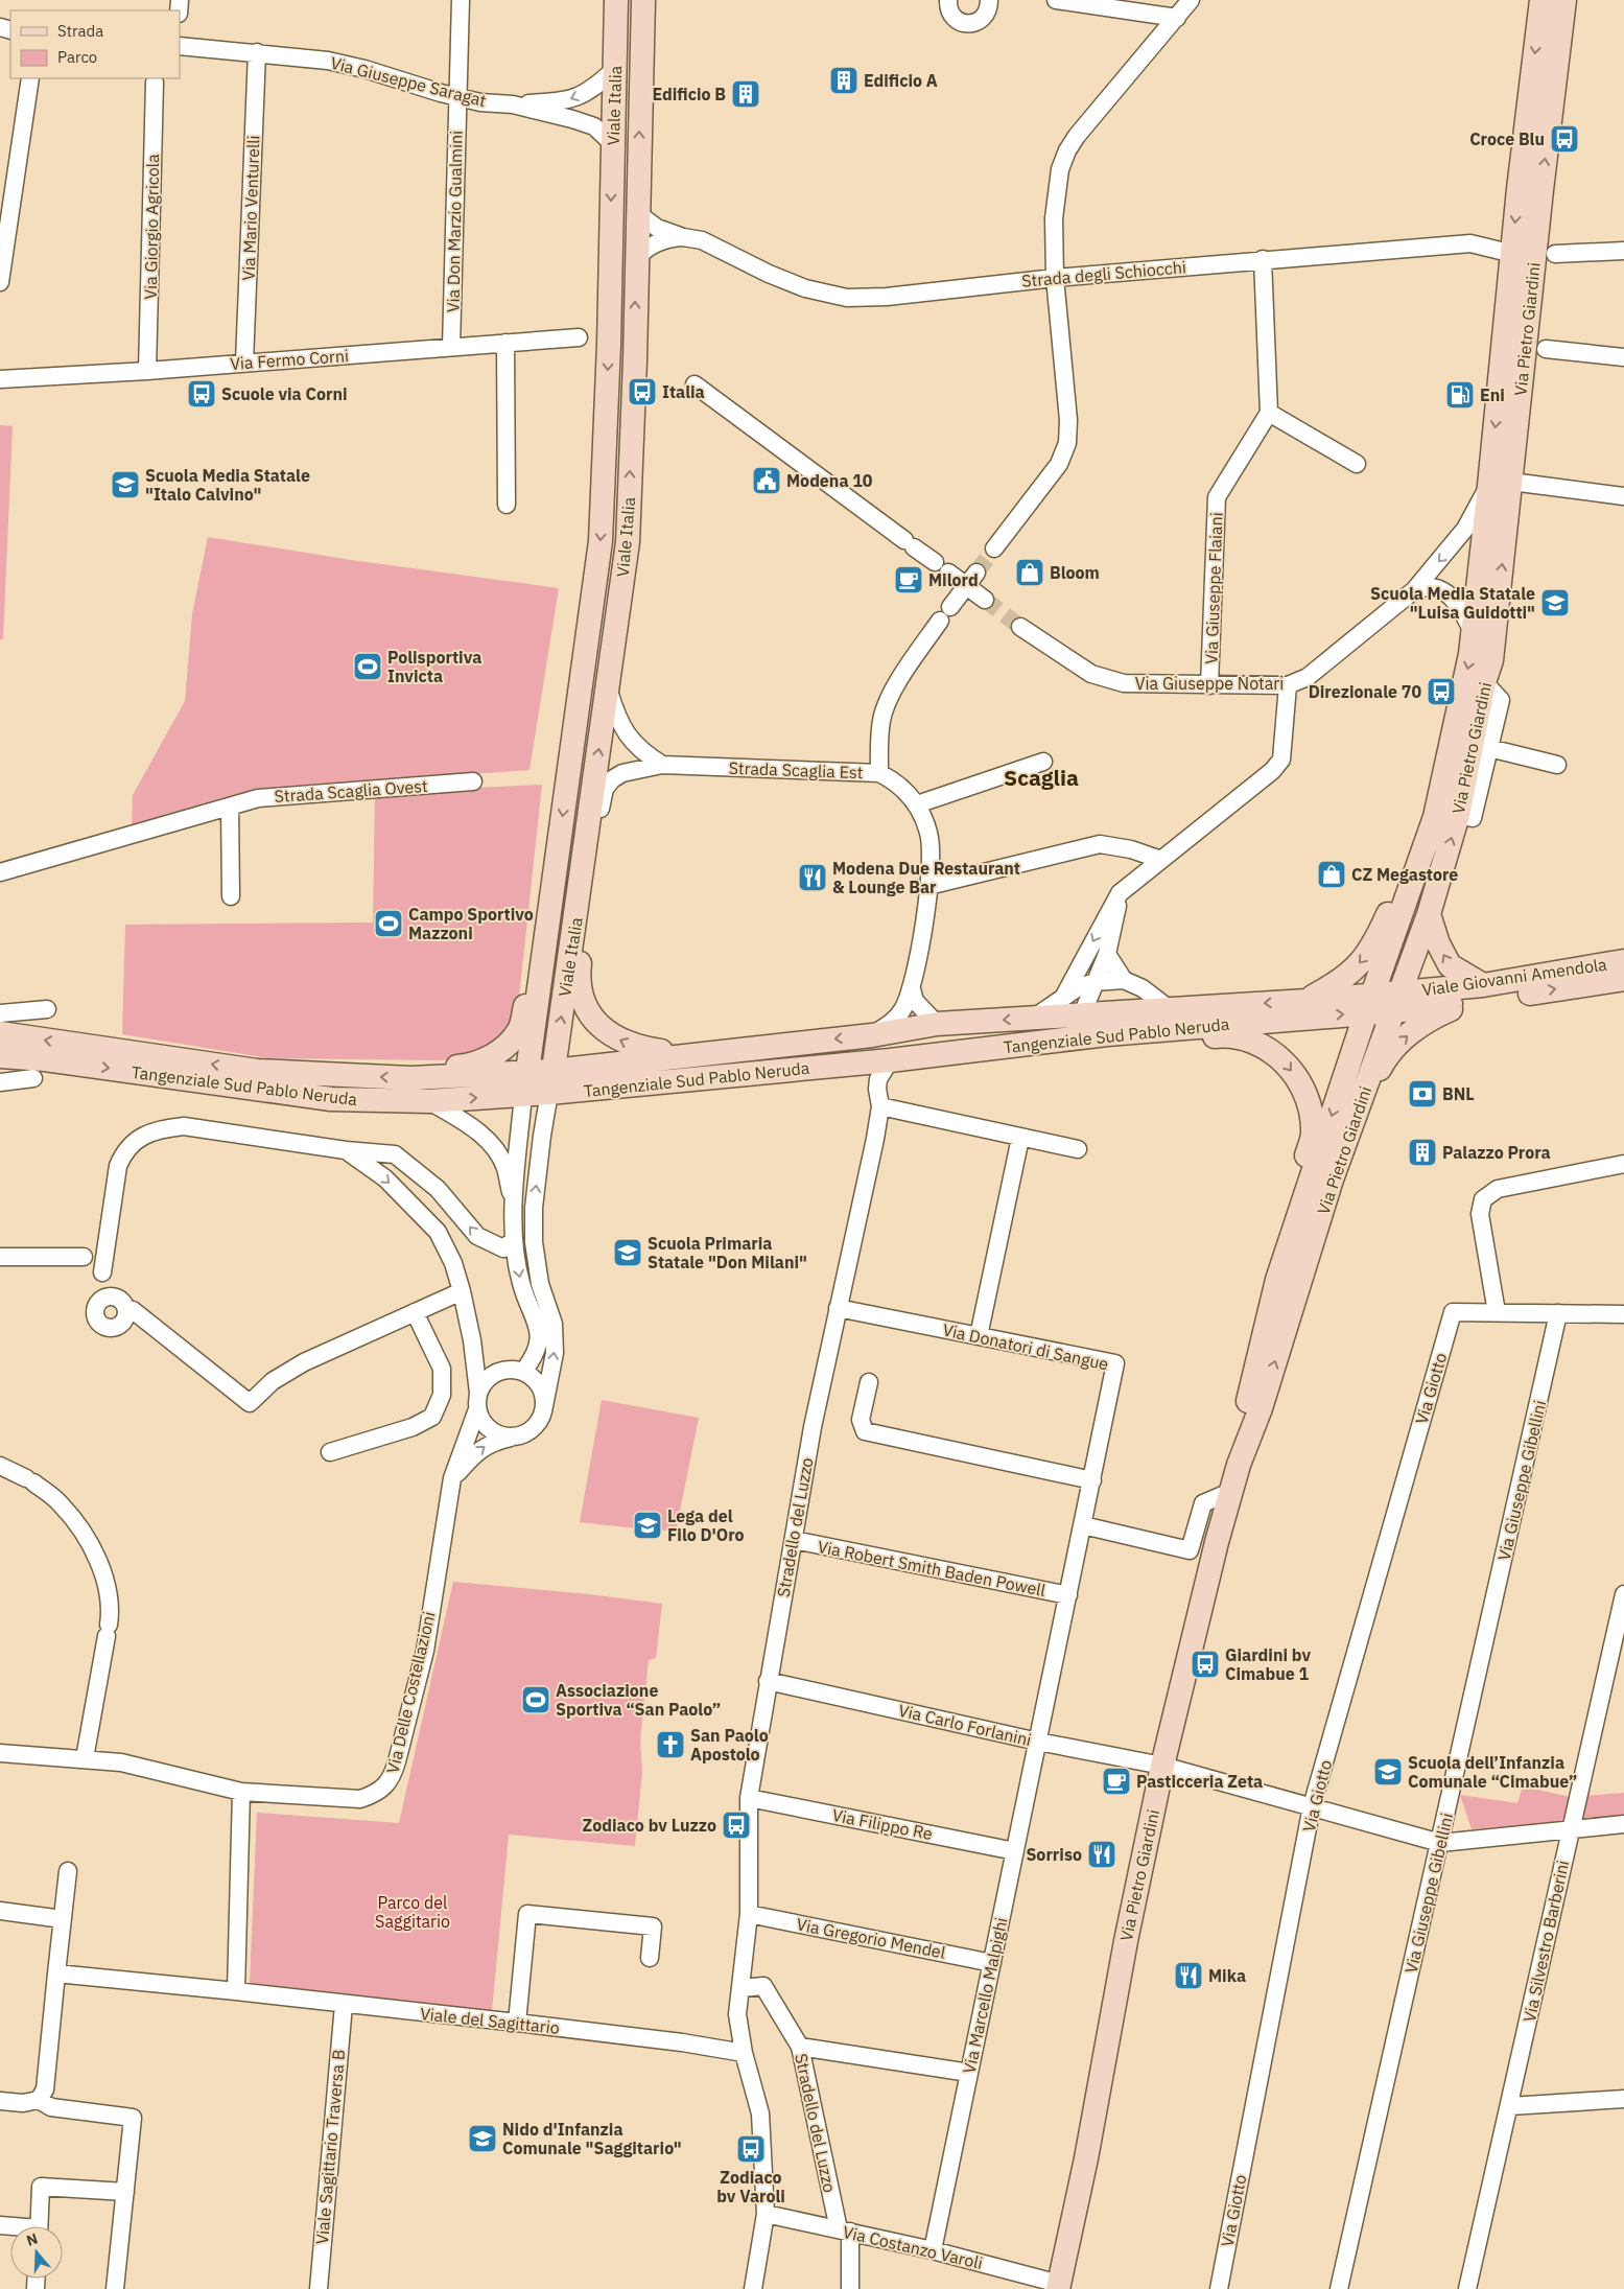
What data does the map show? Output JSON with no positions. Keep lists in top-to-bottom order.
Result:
{
  "streets": {
    "main road": [
      "Viale Italia",
      "Via Pietro Giardini",
      "Viale Giovanni Amendola",
      "Tangenziale Sud Pablo Neruda"
    ],
    "street": [
      "Via Giuseppe Saragat",
      "Via Mario Venturelli",
      "Via Don Marzio Gualmini",
      "Via Giorgio Agricola",
      "Strada degli Schiocchi",
      "Via Fermo Corni",
      "Via Giuseppe Flaiani",
      "Via Giuseppe Notari",
      "Strada Scaglia Est",
      "Strada Scaglia Ovest",
      "Via Donatori di Sangue",
      "Via Giotto",
      "Via Giuseppe Gibellini",
      "Stradello del Luzzo",
      "Via Robert Smith Baden Powell",
      "Via Delle Costellazioni",
      "Via Carlo Forlanini",
      "Via Filippo Re",
      "Via Gregorio Mendel",
      "Via Silvestro Barberini",
      "Via Marcello Malpighi",
      "Viale del Sagittario",
      "Viale Sagittario Traversa B",
      "Via Costanzo Varoli"
    ]
  },
  "crossings": [
    ["Via Giuseppe Saragat", "Viale Italia"],
    ["Via Giuseppe Saragat", "Via Mario Venturelli"],
    ["Via Giuseppe Saragat", "Via Don Marzio Gualmini"],
    ["Viale Italia", "Strada degli Schiocchi"],
    ["Viale Italia", "Strada Scaglia Est"],
    ["Viale Italia", "Tangenziale Sud Pablo Neruda"],
    ["Via Mario Venturelli", "Via Fermo Corni"],
    ["Via Don Marzio Gualmini", "Via Fermo Corni"],
    ["Via Giorgio Agricola", "Via Fermo Corni"],
    ["Strada degli Schiocchi", "Via Pietro Giardini"],
    ["Via Pietro Giardini", "Via Giuseppe Notari"],
    ["Via Pietro Giardini", "Viale Giovanni Amendola"],
    ["Via Pietro Giardini", "Tangenziale Sud Pablo Neruda"],
    ["Via Pietro Giardini", "Via Carlo Forlanini"],
    ["Via Pietro Giardini", "Via Costanzo Varoli"],
    ["Via Giuseppe Flaiani", "Via Giuseppe Notari"],
    ["Strada Scaglia Est", "Tangenziale Sud Pablo Neruda"],
    ["Viale Giovanni Amendola", "Tangenziale Sud Pablo Neruda"],
    ["Tangenziale Sud Pablo Neruda", "Stradello del Luzzo"],
    ["Via Donatori di Sangue", "Stradello del Luzzo"],
    ["Via Donatori di Sangue", "Via Robert Smith Baden Powell"],
    ["Via Donatori di Sangue", "Via Carlo Forlanini"],
    ["Via Donatori di Sangue", "Via Marcello Malpighi"],
    ["Via Giotto", "Via Carlo Forlanini"],
    ["Via Giuseppe Gibellini", "Via Carlo Forlanini"],
    ["Stradello del Luzzo", "Via Robert Smith Baden Powell"],
    ["Stradello del Luzzo", "Via Carlo Forlanini"],
    ["Stradello del Luzzo", "Via Filippo Re"],
    ["Stradello del Luzzo", "Via Gregorio Mendel"],
    ["Stradello del Luzzo", "Viale del Sagittario"],
    ["Stradello del Luzzo", "Via Costanzo Varoli"],
    ["Via Carlo Forlanini", "Via Marcello Malpighi"],
    ["Via Filippo Re", "Via Marcello Malpighi"],
    ["Via Gregorio Mendel", "Via Marcello Malpighi"],
    ["Via Marcello Malpighi", "Via Costanzo Varoli"],
    ["Viale del Sagittario", "Viale Sagittario Traversa B"]
  ],
  "districts": ["Scaglia"],
  "parks": ["Parco del Saggitario"],
  "places": {
    "building": ["Edificio A", "Edificio B", "Palazzo Prora"],
    "bus stop": [
      "Croce Blu",
      "Italia",
      "Scuole via Corni",
      "Direzionale 70",
      "Giardini bv Cimabue 1",
      "Zodiaco bv Luzzo",
      "Zodiaco bv Varoli"
    ],
    "fuel station": ["Eni"],
    "public building": ["Modena 10"],
    "school or university": [
      "Scuola Media Statale \"Italo Calvino\"",
      "Scuola Media Statale \"Luisa Guidotti\"",
      "Scuola Primaria Statale \"Don Milani\"",
      "Lega del Filo D'Oro",
      "Scuola dell’Infanzia Comunale “Cimabue”",
      "Nido d'Infanzia Comunale \"Saggitario\""
    ],
    "shop": ["Bloom", "CZ Megastore"],
    "cafe": ["Milord", "Pasticceria Zeta"],
    "sports": ["Polisportiva Invicta", "Campo Sportivo Mazzoni", "Associazione Sportiva “San Paolo”"],
    "restaurant": ["Modena Due Restaurant & Lounge Bar", "Sorriso", "Mika"],
    "bank": ["BNL"],
    "church": ["San Paolo Apostolo"]
  },
  "legend": ["Strada", "Parco"],
  "north": "top"
}
